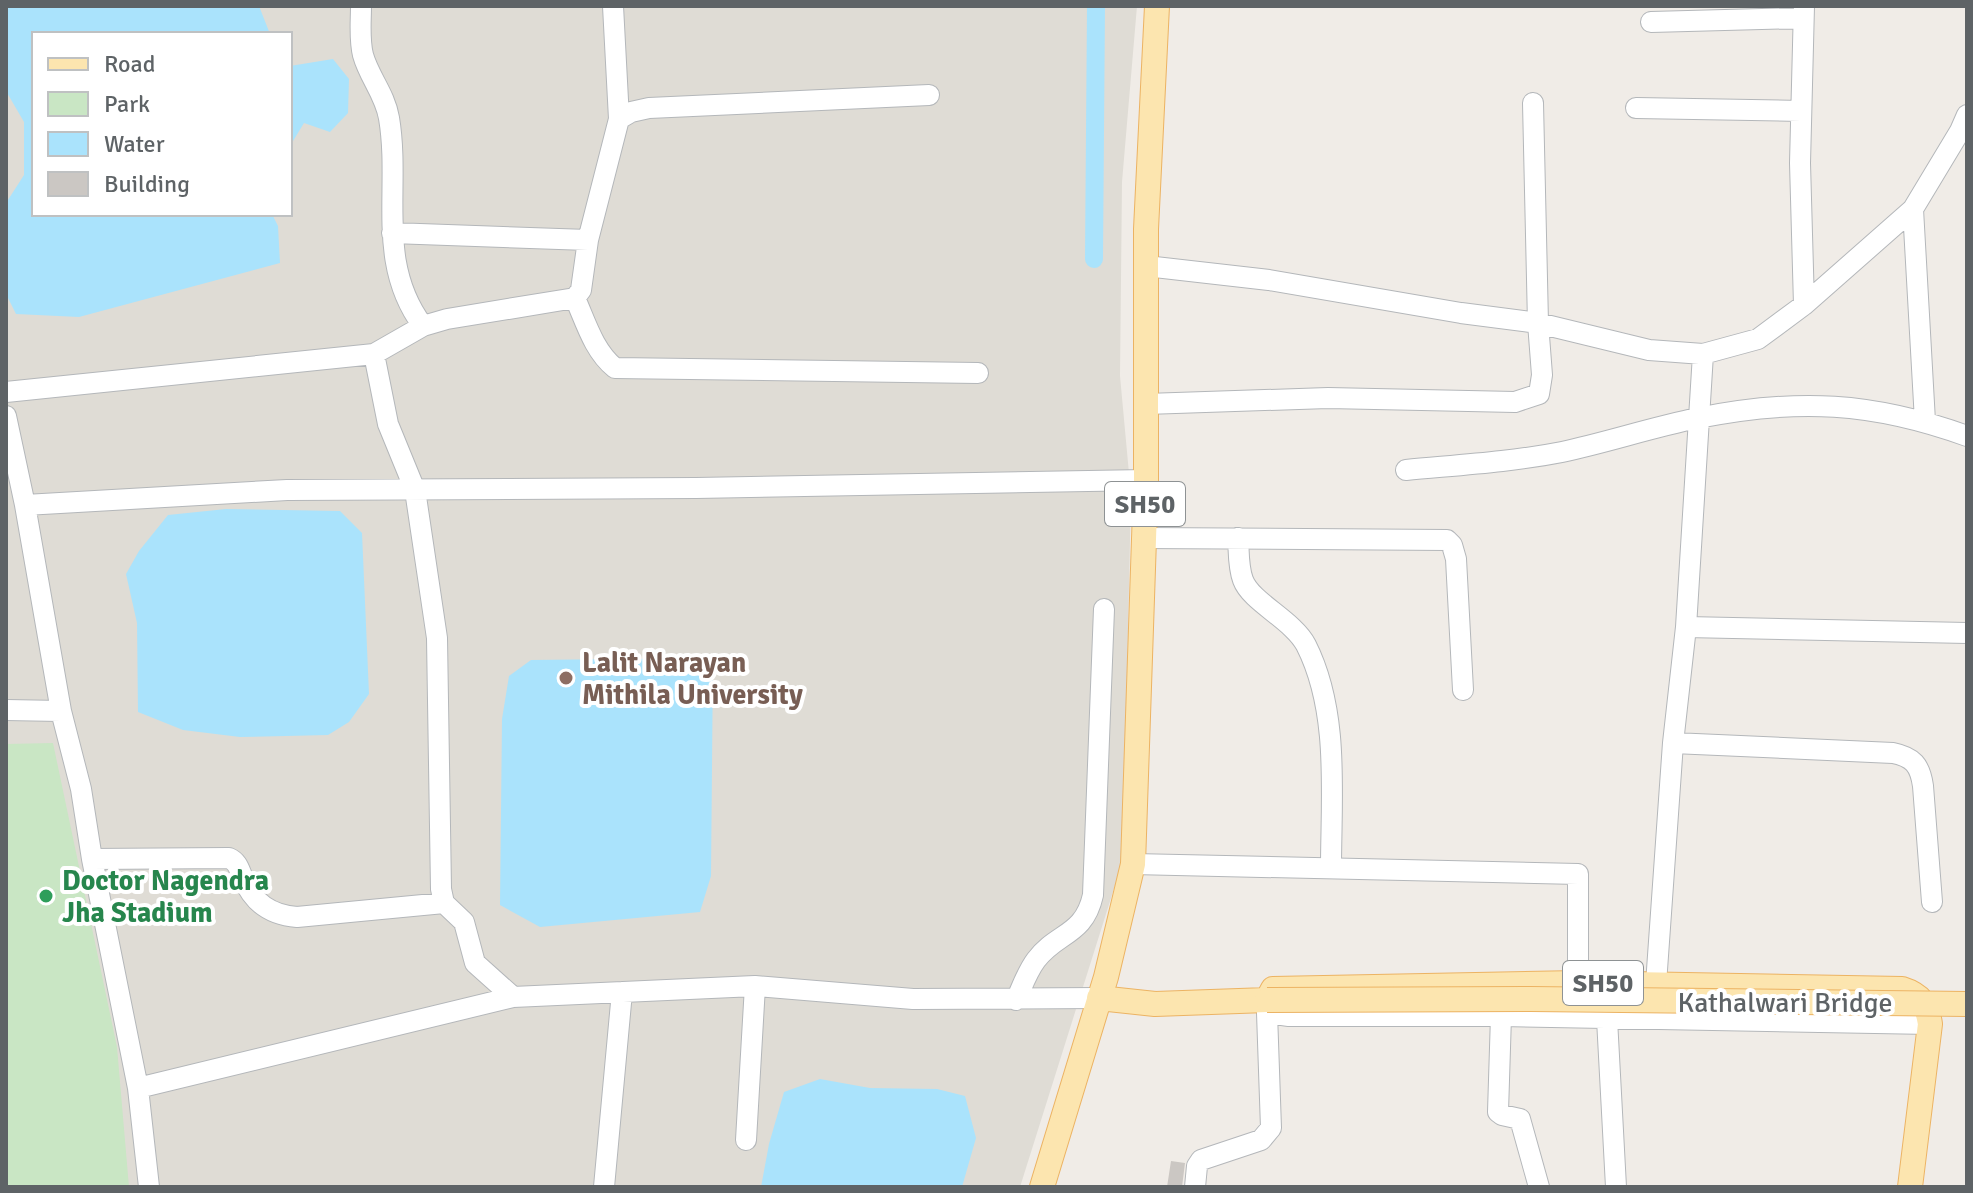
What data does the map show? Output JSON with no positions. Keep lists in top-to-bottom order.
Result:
{
  "streets": {
    "main road": ["SH50", "Kathalwari Bridge"]
  },
  "crossings": [
    ["SH50", "Kathalwari Bridge"]
  ],
  "places": ["Lalit Narayan Mithila University", "Doctor Nagendra Jha Stadium"],
  "legend": [
    "Road",
    "Park",
    "Water",
    "Building"
  ]
}
